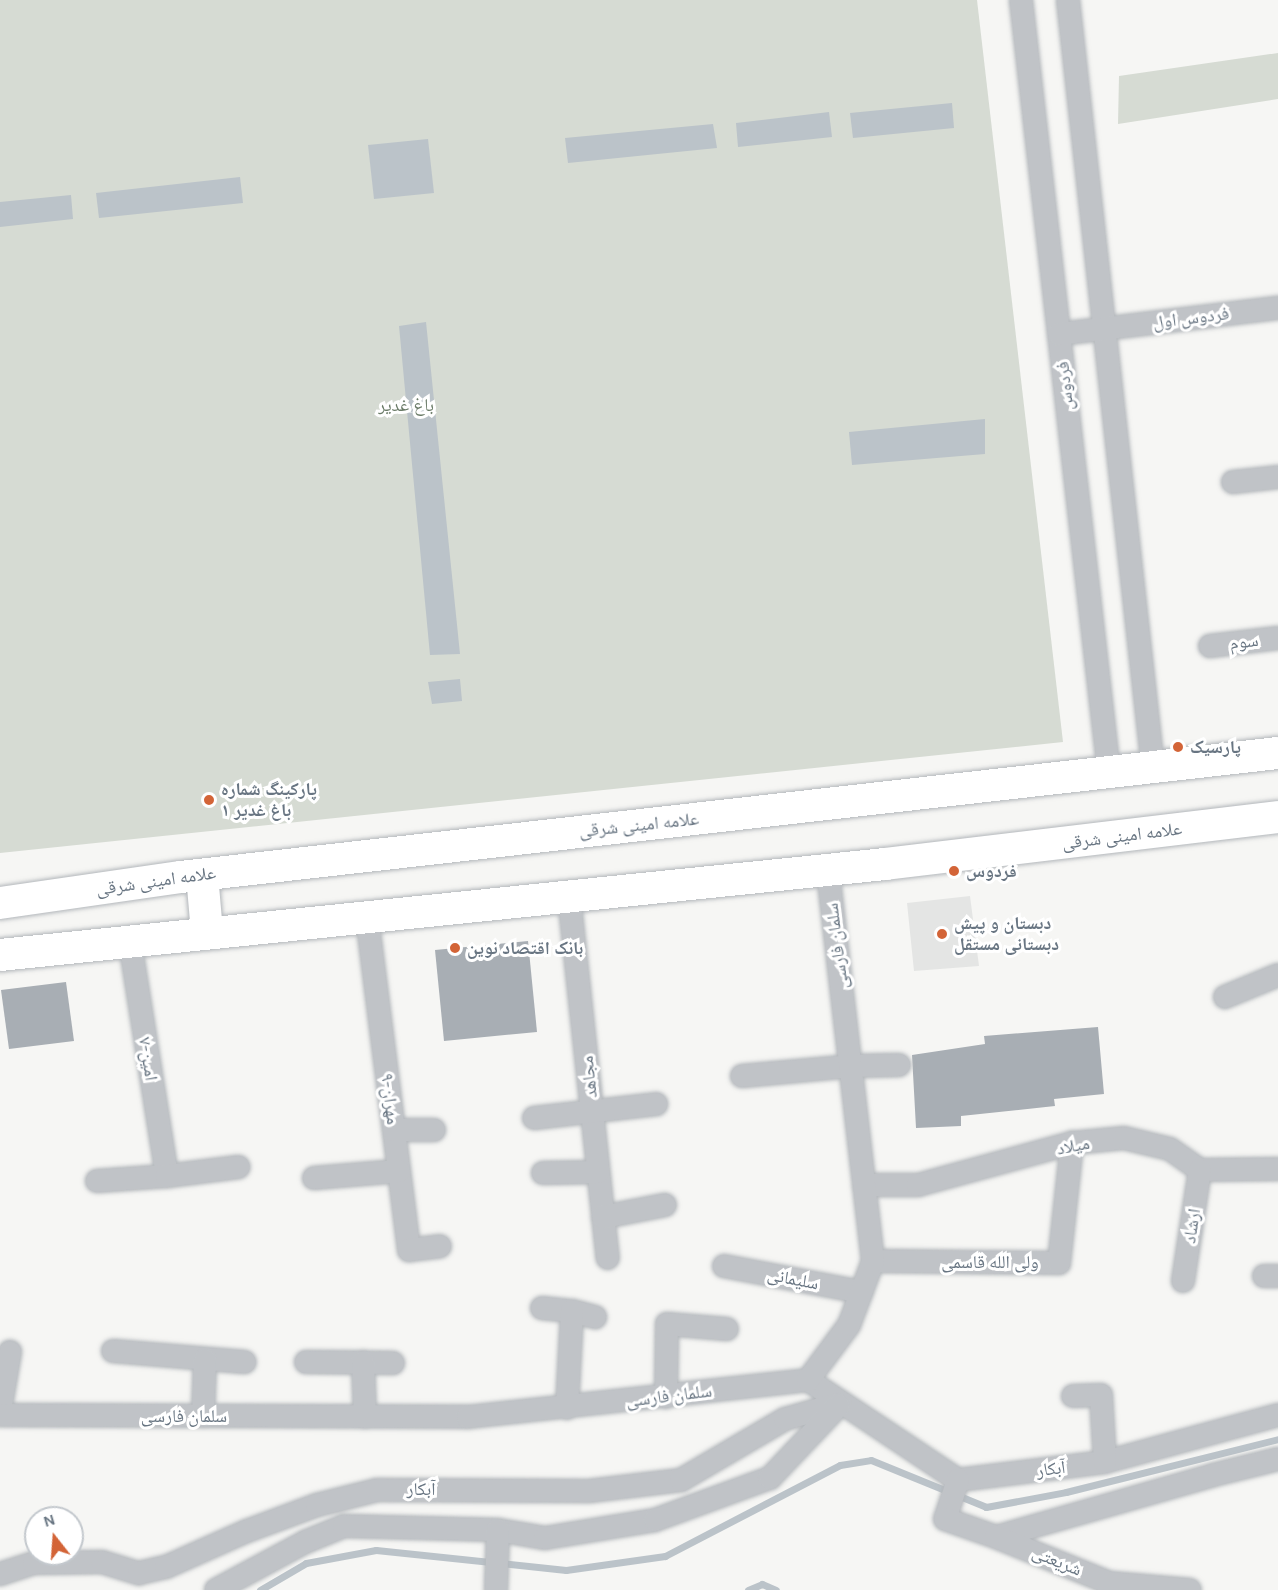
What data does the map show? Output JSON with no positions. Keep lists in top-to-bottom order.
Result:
{
  "streets": {
    "main road": ["علامه امینی شرقی"],
    "street": [
      "فردوس اول",
      "فردوس",
      "سوم",
      "سلمان فارسی",
      "۷-امین",
      "مجاهد",
      "۹-مهران",
      "میلاد",
      "ارشاد",
      "ولی الله قاسمی",
      "سلیمانی",
      "آبکار",
      "شریعتی"
    ]
  },
  "crossings": [
    ["فردوس اول", "فردوس"],
    ["فردوس", "علامه امینی شرقی"],
    ["علامه امینی شرقی", "سلمان فارسی"],
    ["علامه امینی شرقی", "۷-امین"],
    ["علامه امینی شرقی", "مجاهد"],
    ["علامه امینی شرقی", "۹-مهران"],
    ["سلمان فارسی", "میلاد"],
    ["سلمان فارسی", "ولی الله قاسمی"],
    ["سلمان فارسی", "سلیمانی"],
    ["میلاد", "ارشاد"],
    ["میلاد", "ولی الله قاسمی"]
  ],
  "parks": ["باغ غدیر"],
  "places": [
    "پارسیک",
    "پارکینگ شماره ۱ باغ غدیر",
    "فردوس",
    "دبستان و پیش دبستانی مستقل",
    "بانک اقتصاد نوین"
  ],
  "north": "top"
}
